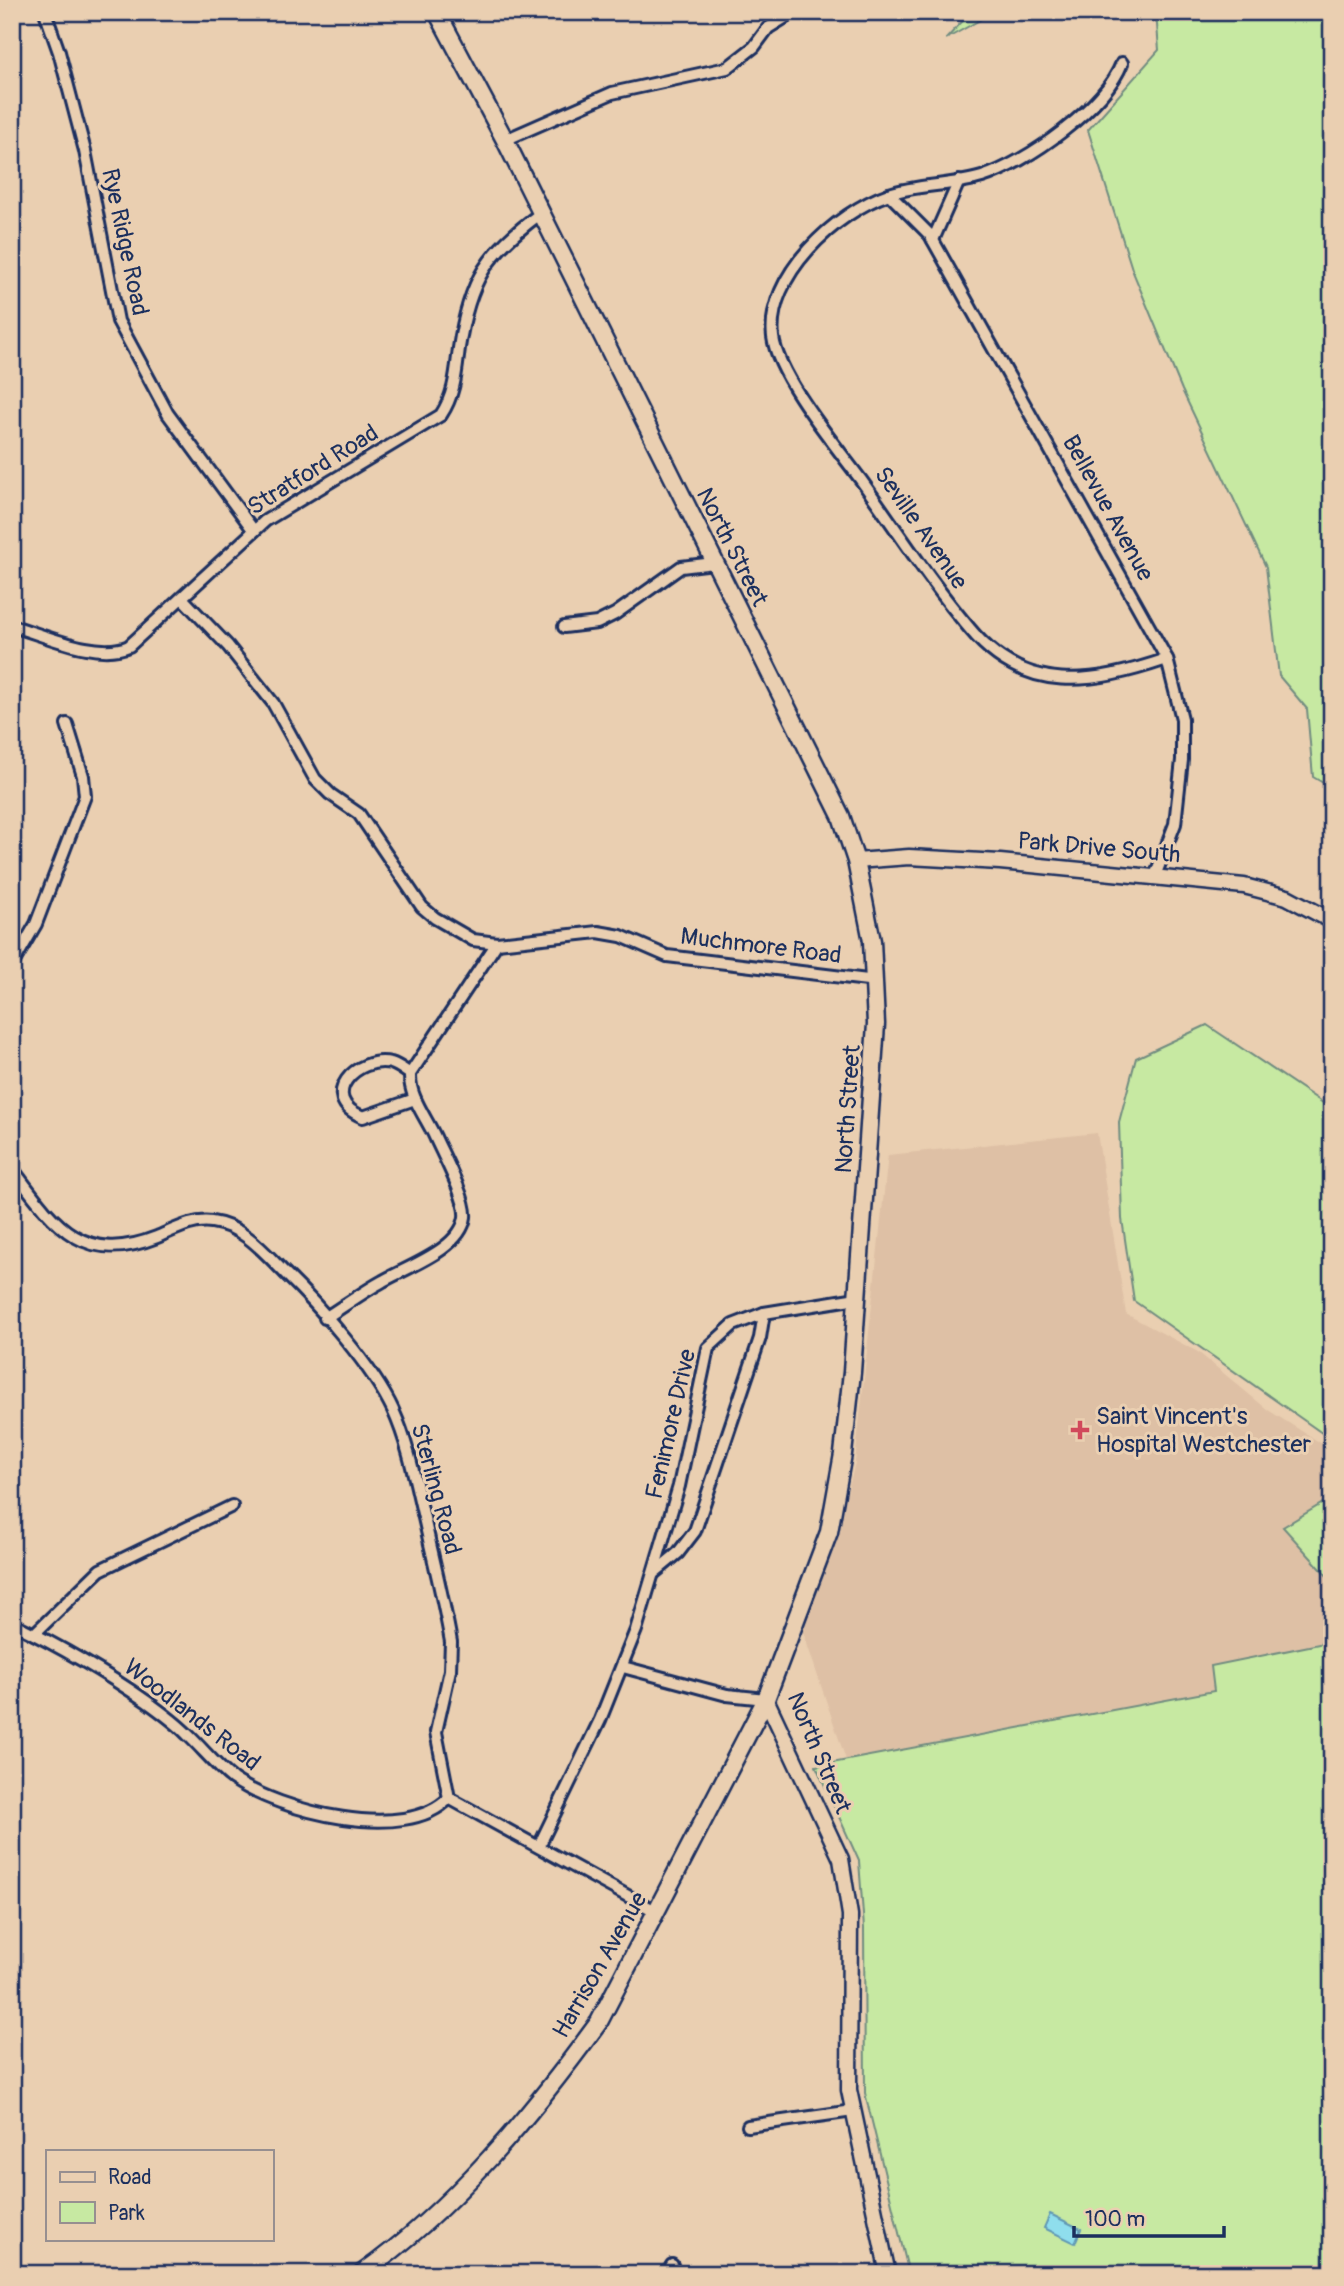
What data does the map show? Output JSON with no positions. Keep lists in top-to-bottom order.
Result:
{
  "streets": {
    "main road": ["North Street", "Harrison Avenue"],
    "street": [
      "Rye Ridge Road",
      "Stratford Road",
      "Bellevue Avenue",
      "Seville Avenue",
      "Park Drive South",
      "Muchmore Road",
      "Fenimore Drive",
      "Sterling Road",
      "Woodlands Road"
    ]
  },
  "crossings": [
    ["Rye Ridge Road", "Stratford Road"],
    ["Stratford Road", "North Street"],
    ["Stratford Road", "Muchmore Road"],
    ["Bellevue Avenue", "Seville Avenue"],
    ["Bellevue Avenue", "Park Drive South"],
    ["North Street", "Park Drive South"],
    ["North Street", "Muchmore Road"],
    ["North Street", "Fenimore Drive"],
    ["North Street", "Harrison Avenue"],
    ["Sterling Road", "Woodlands Road"]
  ],
  "places": {
    "health": ["Saint Vincent's Hospital Westchester"]
  },
  "legend": ["Road", "Park"],
  "scale_bar": "100 m"
}
